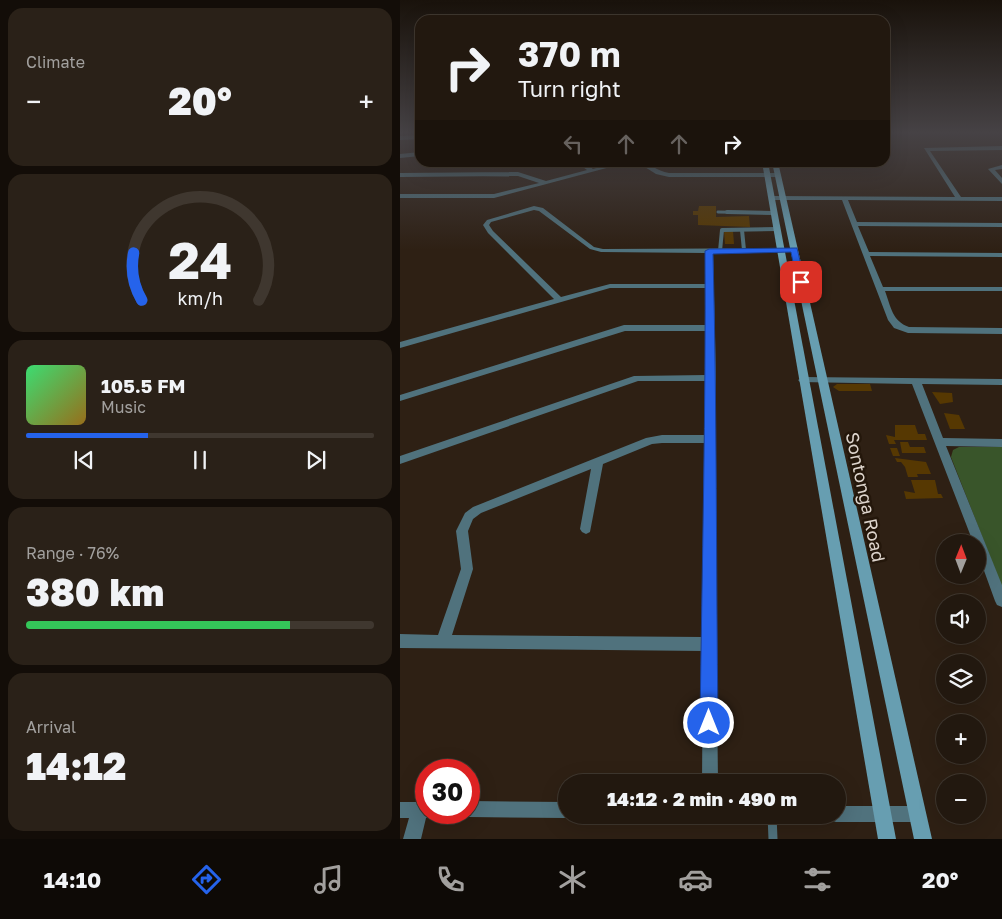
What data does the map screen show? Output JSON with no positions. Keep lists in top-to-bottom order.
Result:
{
  "streets": {
    "main road": ["Sontonga Road"]
  },
  "north": "top",
  "page": {
    "tile": [
      "Climate",
      ["Range · 76%", "380 km"],
      ["Arrival", "14:12"]
    ],
    "turn": ["370 m", "Turn right"],
    "heat": ["−", "20°", "+"],
    "song": ["105.5 FM", "Music"],
    "map_buttons": ["+", "−"],
    "limit": "30",
    "trip": "14:12 · 2 min · 490 m",
    "tabs": ["14:10", "20°"],
    "gauge": ["24", "km/h"]
  }
}
